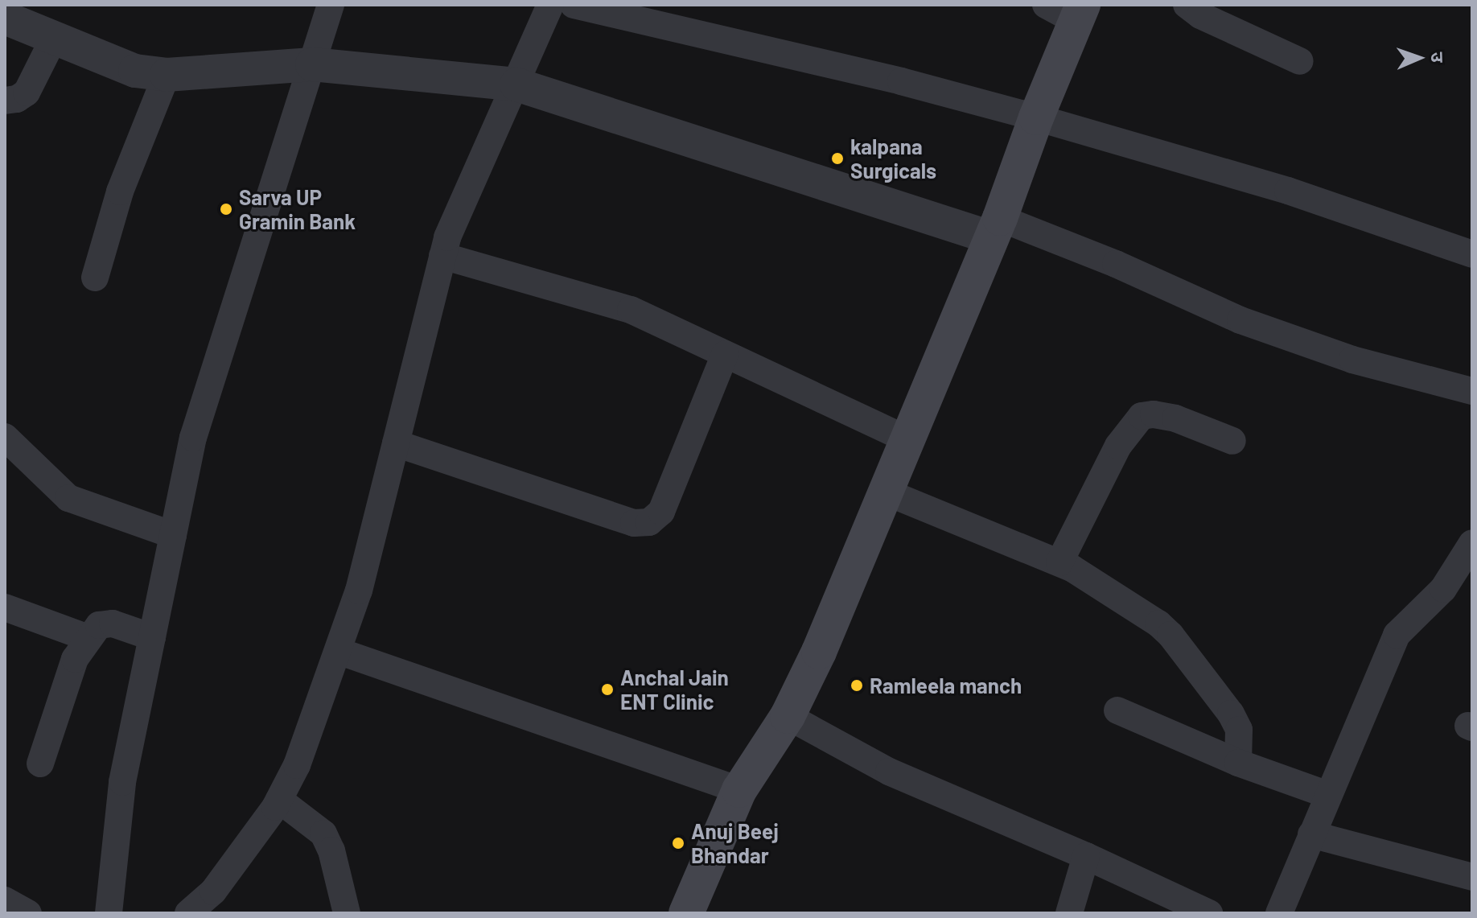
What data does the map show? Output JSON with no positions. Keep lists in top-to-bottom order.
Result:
{
  "places": [
    "kalpana Surgicals",
    "Sarva UP Gramin Bank",
    "Ramleela manch",
    "Anchal Jain ENT Clinic",
    "Anuj Beej Bhandar"
  ],
  "north": "right"
}
